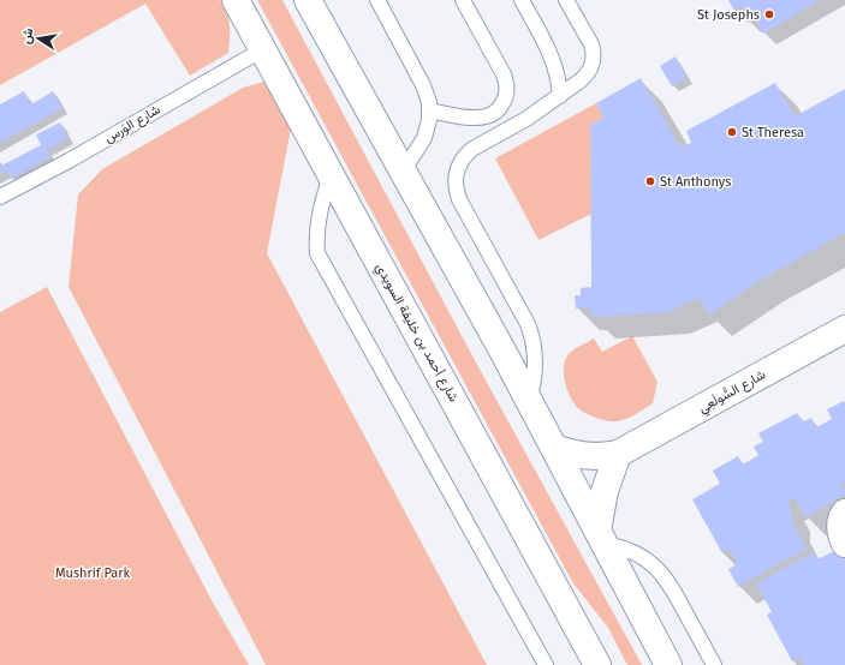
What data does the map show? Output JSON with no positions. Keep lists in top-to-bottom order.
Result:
{
  "streets": {
    "street": ["شارع أحمد بن خليفة السويدي", "شارع السُّولَعِي"],
    "lane": ["شارع الوَرس"]
  },
  "crossings": [
    ["شارع الوَرس", "شارع أحمد بن خليفة السويدي"]
  ],
  "parks": ["Mushrif Park"],
  "places": ["St Josephs", "St Theresa", "St Anthonys"],
  "north": "left"
}
